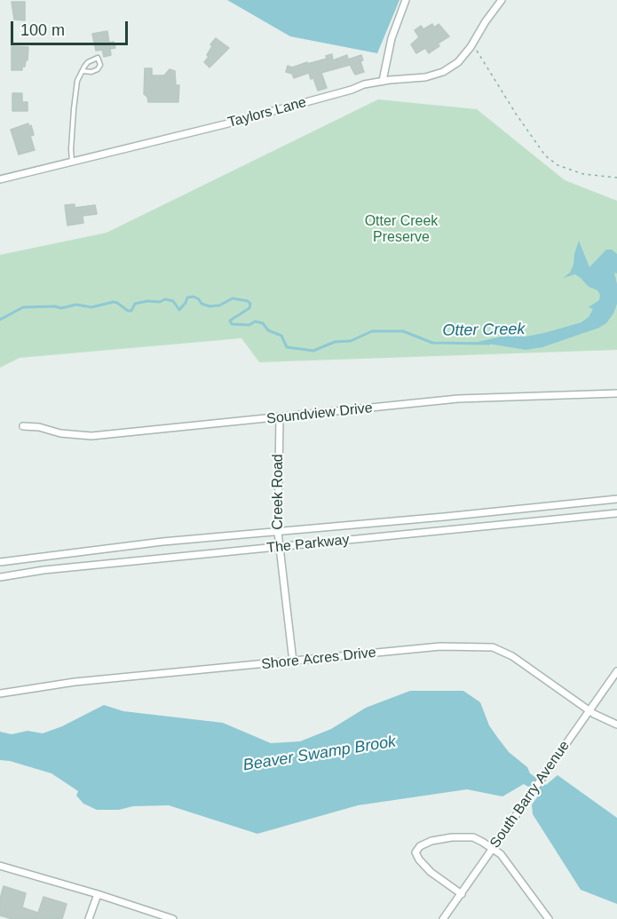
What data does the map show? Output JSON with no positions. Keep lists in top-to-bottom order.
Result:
{
  "streets": {
    "street": [
      "Taylors Lane",
      "Soundview Drive",
      "Creek Road",
      "The Parkway",
      "Shore Acres Drive",
      "South Barry Avenue"
    ]
  },
  "crossings": [
    ["Soundview Drive", "Creek Road"],
    ["Creek Road", "The Parkway"],
    ["Creek Road", "Shore Acres Drive"],
    ["Shore Acres Drive", "South Barry Avenue"]
  ],
  "water": ["Otter Creek", "Beaver Swamp Brook"],
  "parks": ["Otter Creek Preserve"],
  "scale_bar": "100 m"
}
